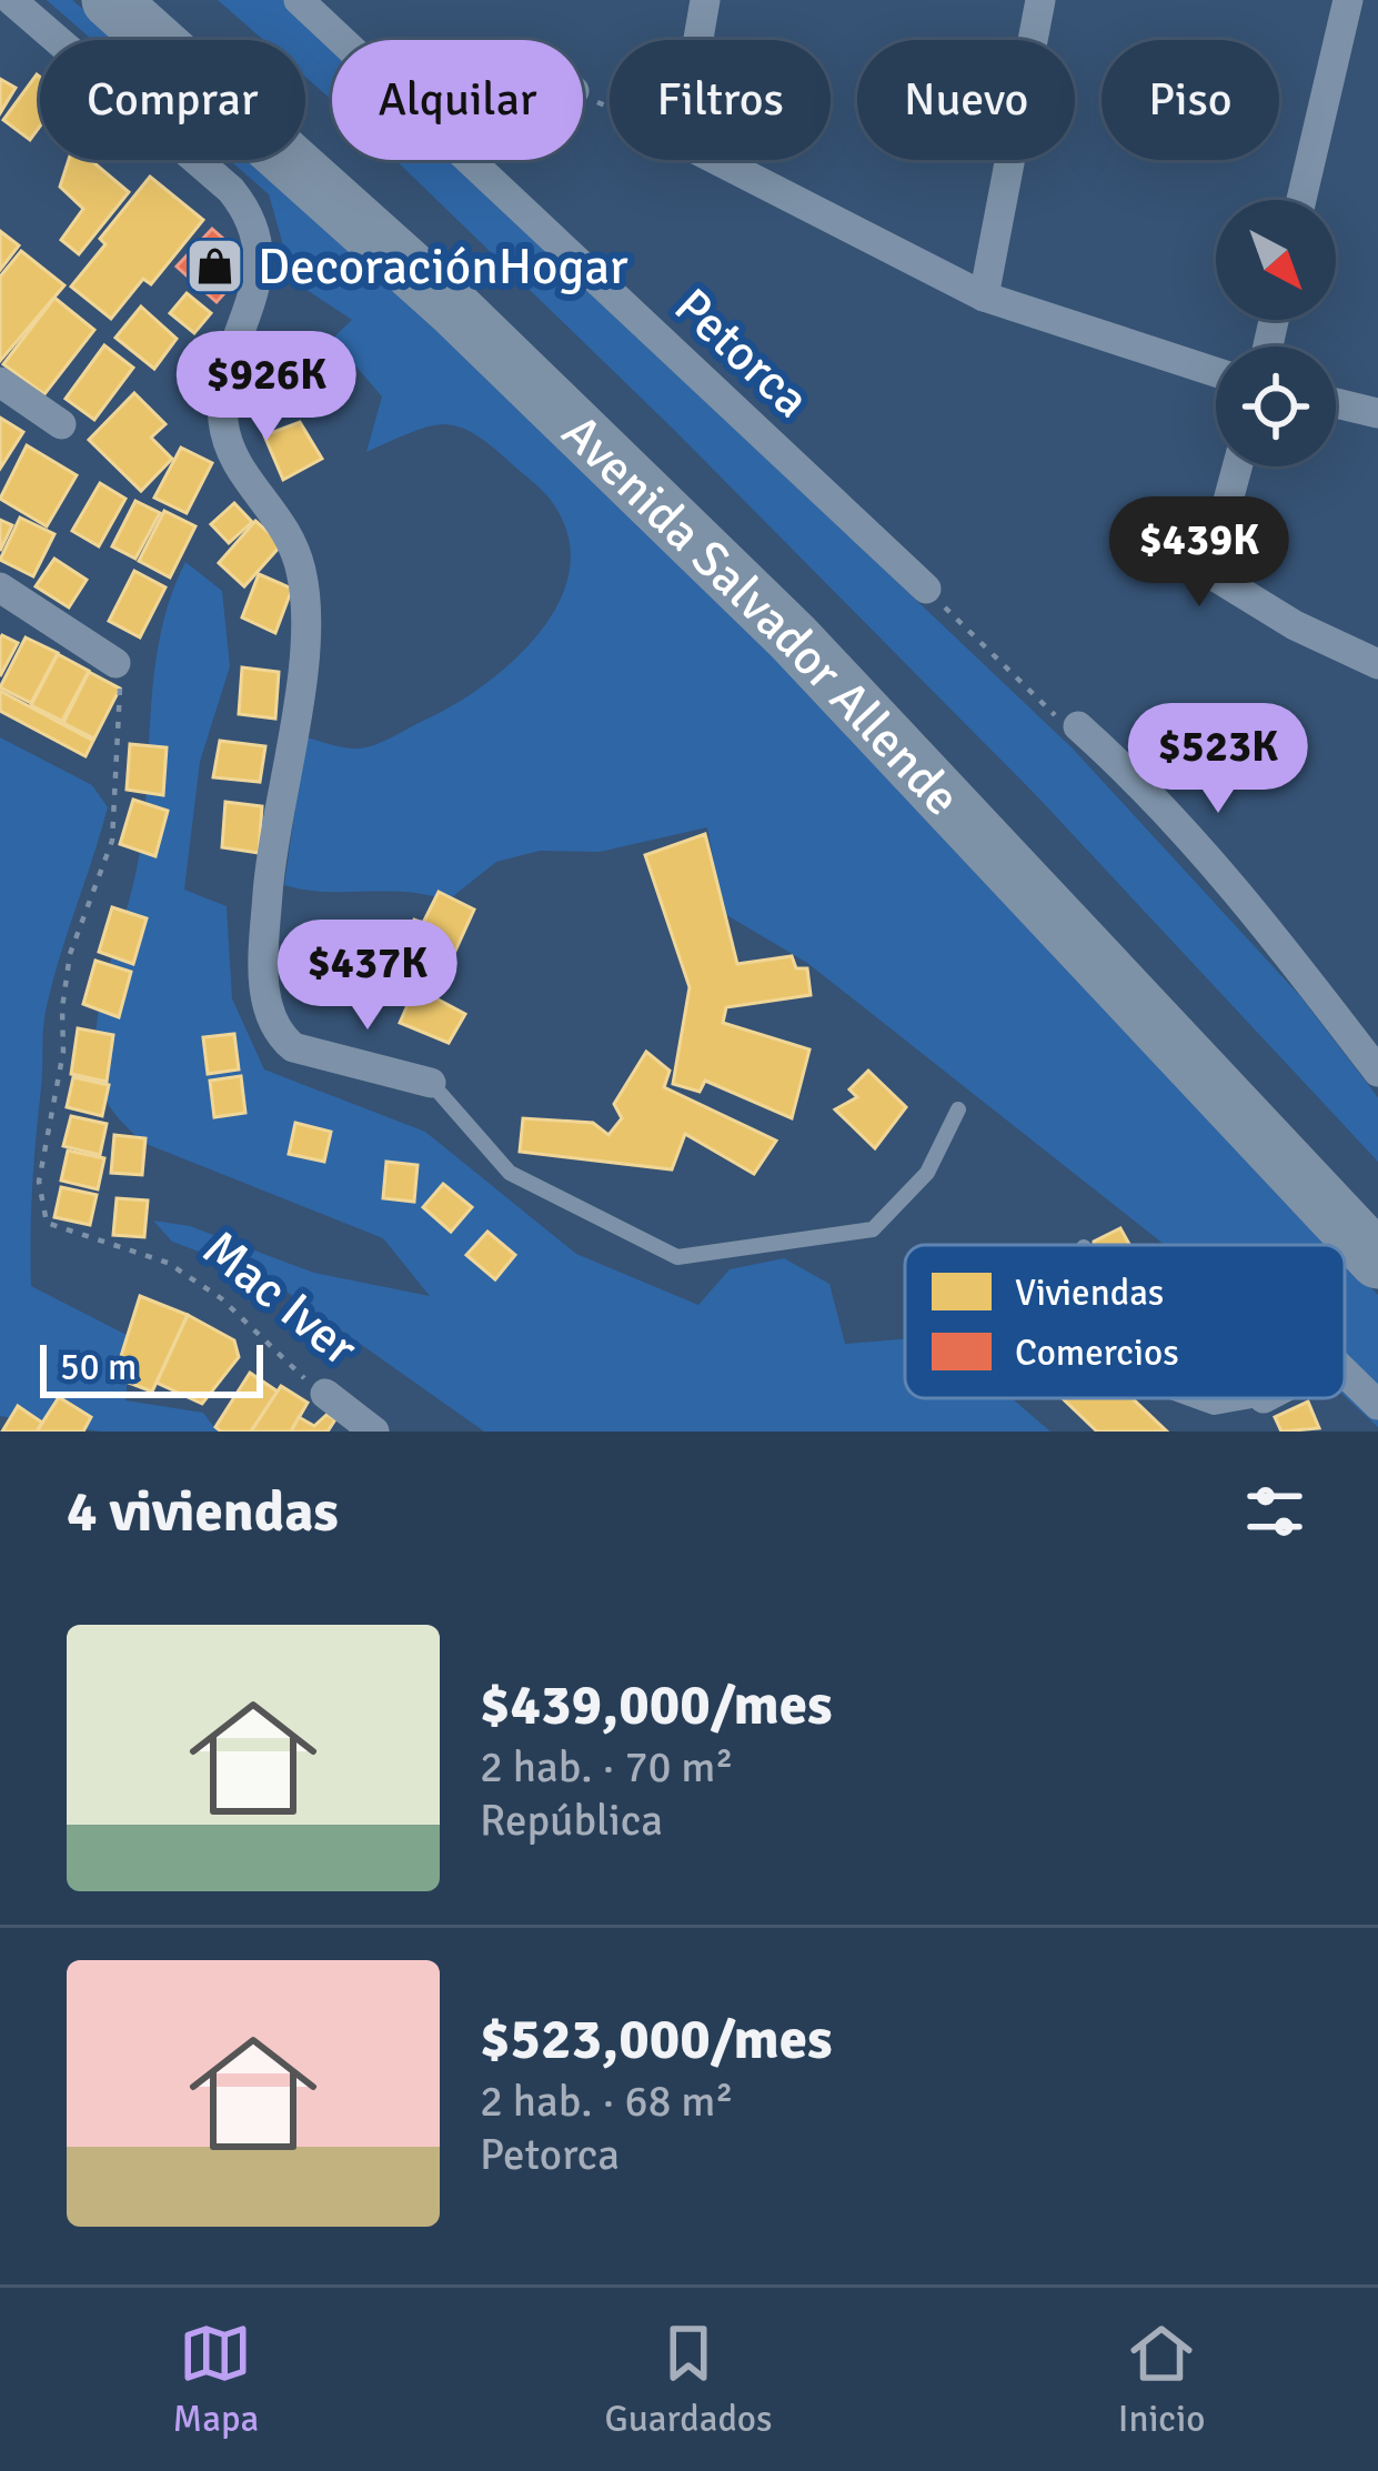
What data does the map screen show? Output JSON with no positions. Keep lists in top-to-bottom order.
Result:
{
  "streets": {
    "highway": ["Avenida Salvador Allende"],
    "street": ["Petorca", "Mac Iver"]
  },
  "places": {
    "shop": ["DecoraciónHogar"]
  },
  "legend": ["Viviendas", "Comercios"],
  "scale_bar": "50 m",
  "north": "bottom right",
  "page": {
    "chip": [
      "Comprar",
      "Alquilar",
      "Filtros",
      "Nuevo",
      "Piso"
    ],
    "price": [
      "$926K",
      "$439K",
      "$523K",
      "$437K"
    ],
    "scale": "50 m",
    "heading": "4 viviendas",
    "list": [
      {
        "name": "$439,000/mes",
        "note": "2 hab. · 70 m² · República"
      },
      {
        "name": "$523,000/mes",
        "note": "2 hab. · 68 m² · Petorca"
      }
    ],
    "tabs": ["Mapa", "Guardados", "Inicio"]
  }
}
